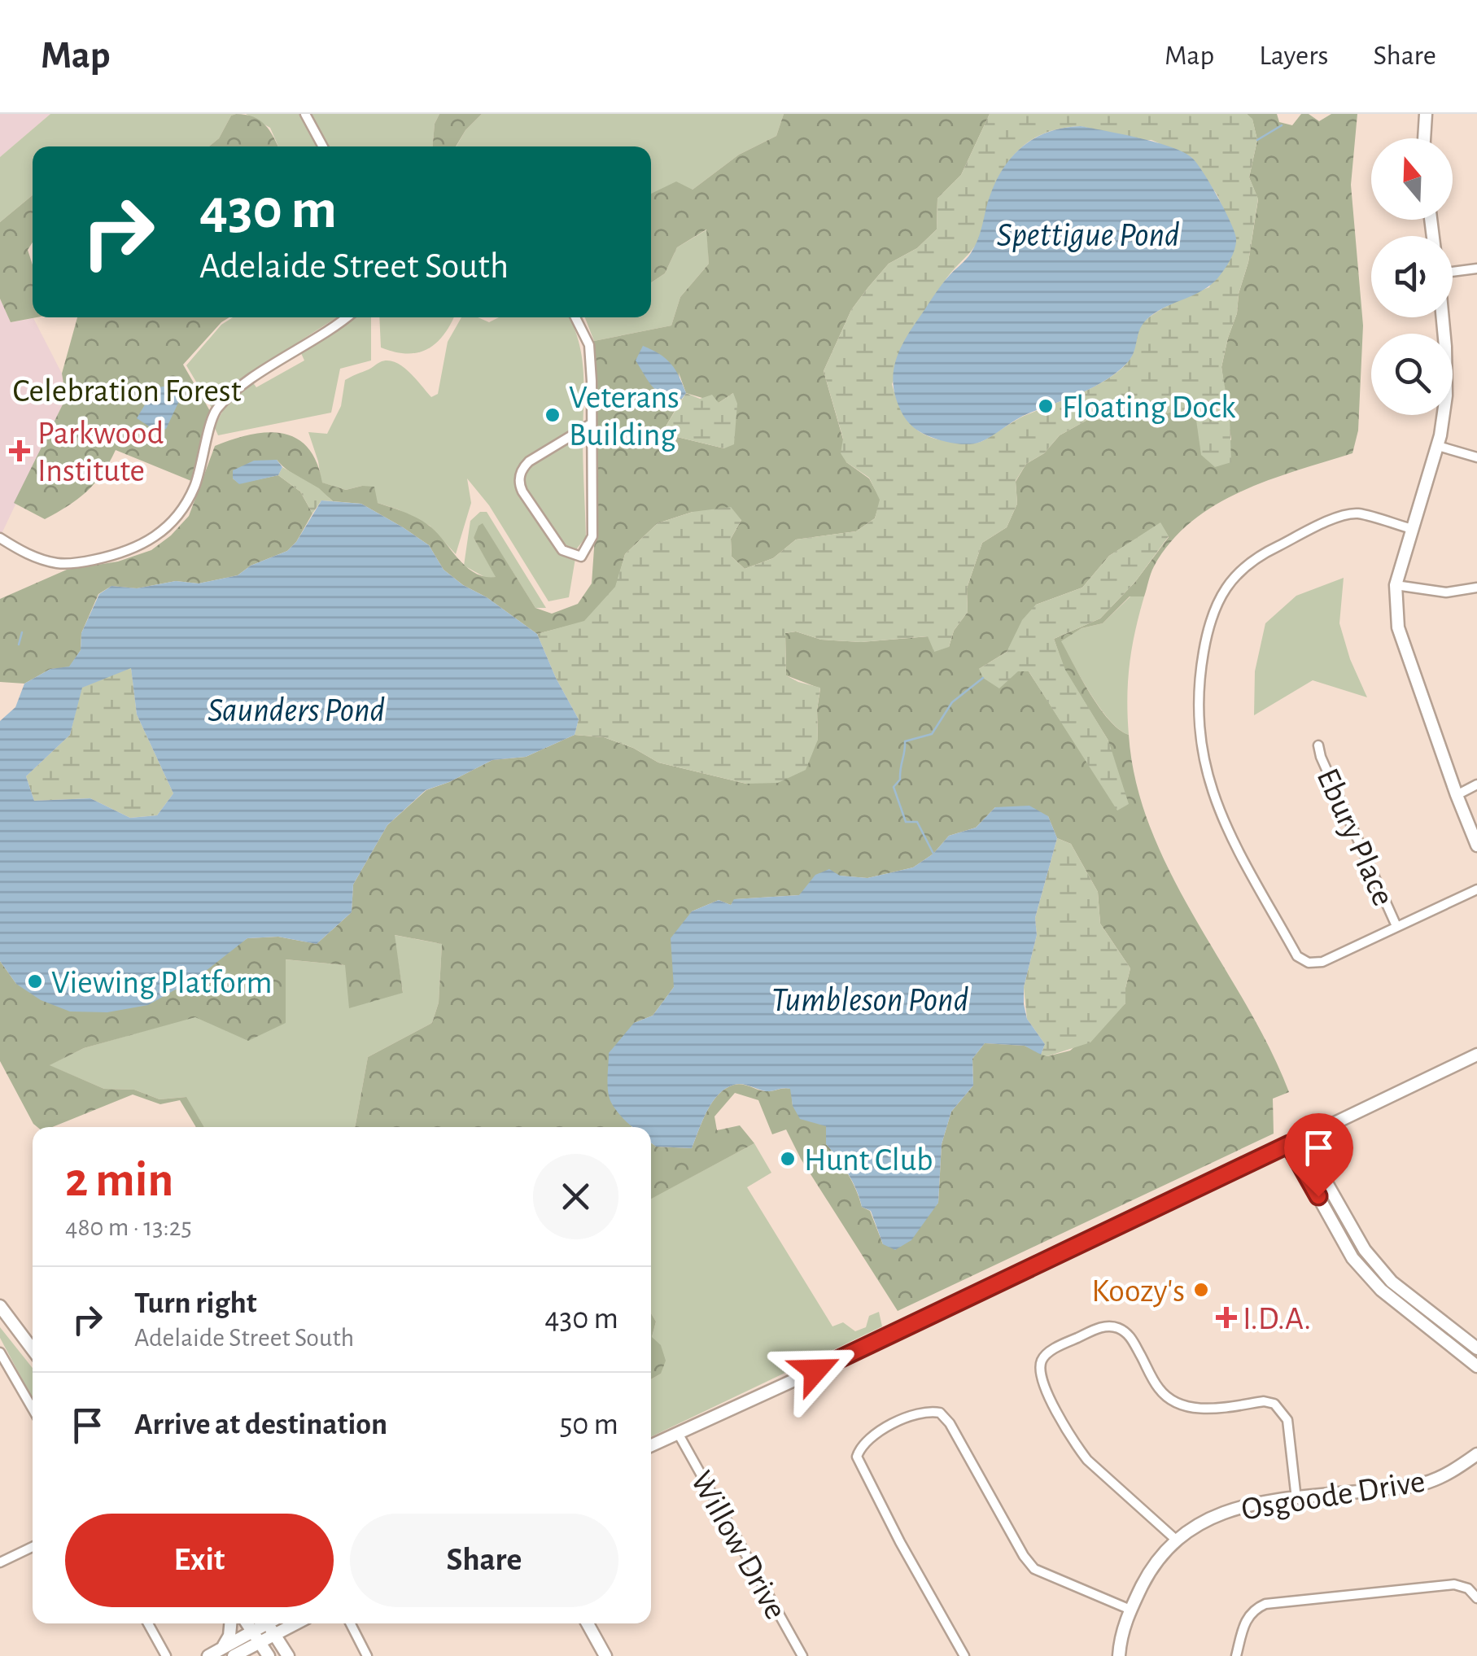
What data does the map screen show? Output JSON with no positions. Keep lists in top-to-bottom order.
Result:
{
  "streets": {
    "street": ["Ebury Place", "Osgoode Drive", "Willow Drive"]
  },
  "water": ["Spettigue Pond", "Saunders Pond", "Tumbleson Pond"],
  "parks": ["Celebration Forest"],
  "places": {
    "other": [
      "Floating Dock",
      "Veterans Building",
      "Viewing Platform",
      "Hunt Club",
      "Koozy's"
    ],
    "health": ["Parkwood Institute", "I.D.A."]
  },
  "north": "top",
  "page": {
    "header": "Map",
    "nav": ["Map", "Layers", "Share"],
    "turn": ["430 m", "Adelaide Street South"],
    "heading": ["2 min", "480 m · 13:25"],
    "list": [
      {
        "name": "Turn right",
        "note": "Adelaide Street South",
        "value": "430 m"
      },
      {
        "name": "Arrive at destination",
        "value": "50 m"
      }
    ],
    "buttons": ["Exit", "Share"]
  }
}
